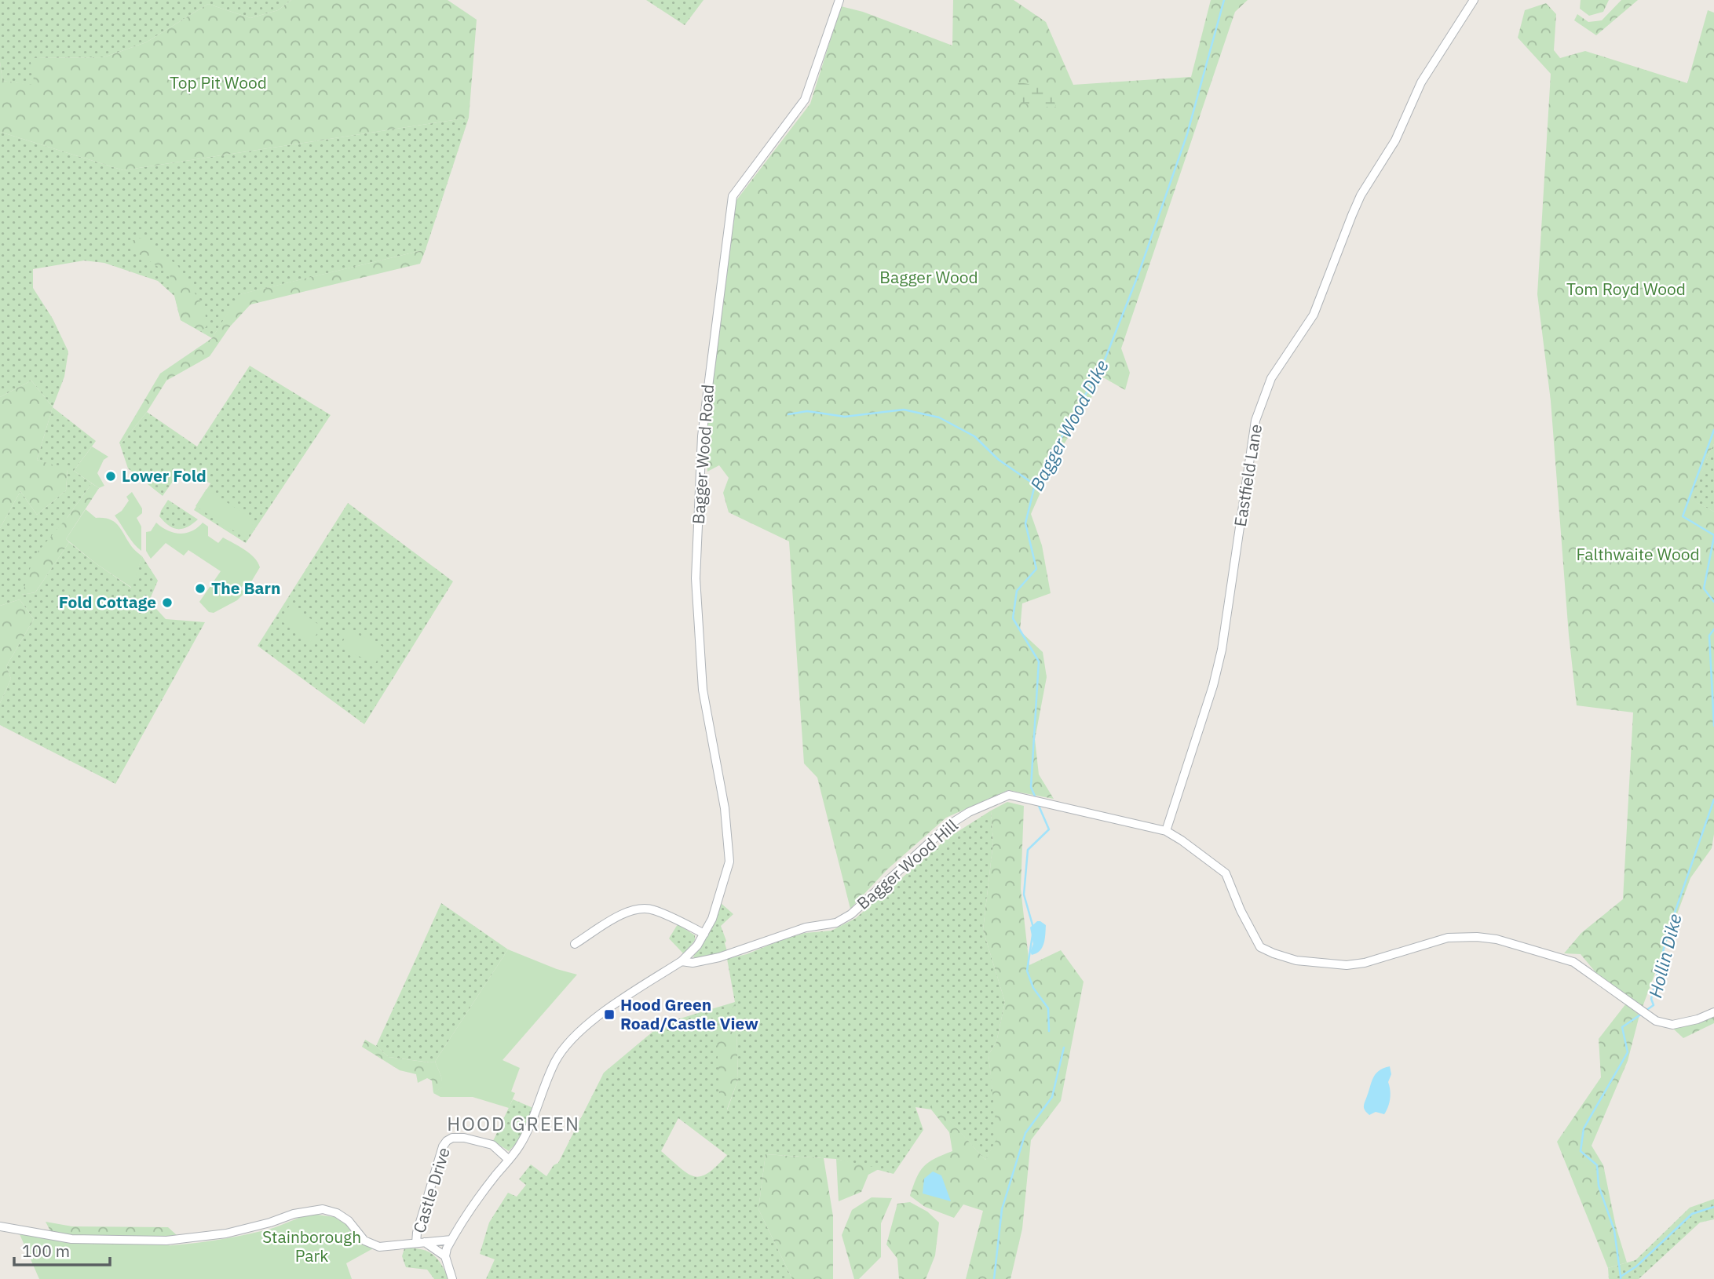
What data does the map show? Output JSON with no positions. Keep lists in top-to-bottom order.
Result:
{
  "streets": {
    "street": [
      "Bagger Wood Road",
      "Eastfield Lane",
      "Bagger Wood Hill",
      "Castle Drive"
    ]
  },
  "crossings": [
    ["Bagger Wood Road", "Bagger Wood Hill"],
    ["Eastfield Lane", "Bagger Wood Hill"]
  ],
  "districts": ["HOOD GREEN"],
  "water": ["Bagger Wood Dike", "Hollin Dike"],
  "parks": [
    "Top Pit Wood",
    "Bagger Wood",
    "Tom Royd Wood",
    "Falthwaite Wood",
    "Stainborough Park"
  ],
  "places": {
    "other": ["Lower Fold", "The Barn", "Fold Cottage"],
    "transit": ["Hood Green Road/Castle View"]
  },
  "scale_bar": "100 m"
}
